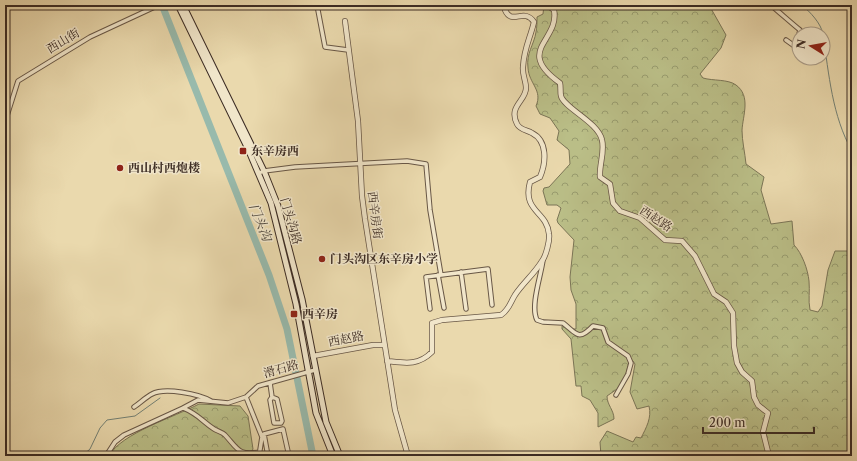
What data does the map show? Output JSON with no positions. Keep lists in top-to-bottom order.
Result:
{
  "streets": {
    "main road": ["门头沟路"],
    "street": [
      "西山街",
      "西辛房街",
      "西赵路",
      "滑石路"
    ]
  },
  "crossings": [
    ["西辛房街", "西赵路"],
    ["西赵路", "门头沟路"],
    ["门头沟路", "滑石路"]
  ],
  "water": ["门头沟"],
  "places": {
    "transit": ["东辛房西", "西辛房"],
    "other": ["西山村西炮楼", "门头沟区东辛房小学"]
  },
  "scale_bar": "200 m",
  "north": "left"
}
